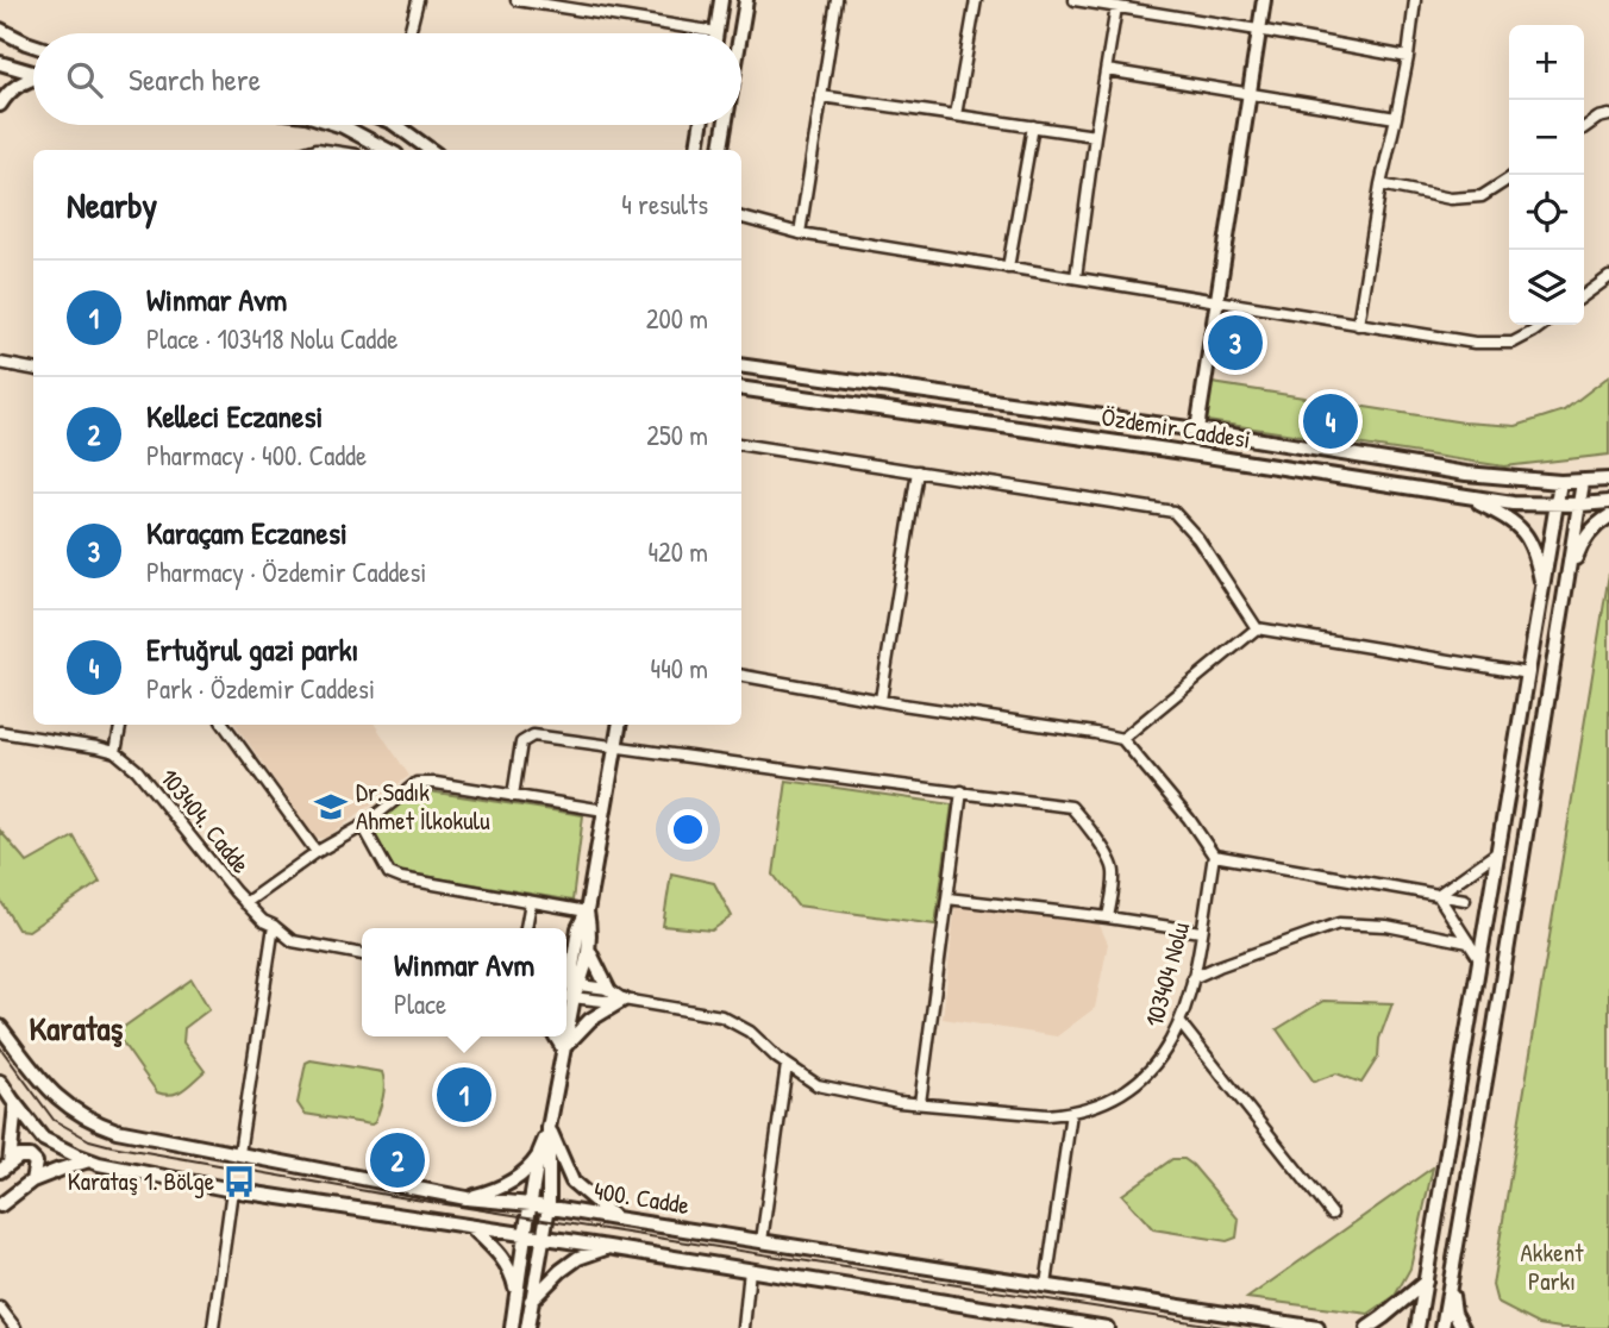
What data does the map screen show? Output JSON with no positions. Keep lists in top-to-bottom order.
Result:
{
  "streets": {
    "main road": ["Özdemir Caddesi", "400. Cadde"],
    "street": ["103404. Cadde", "103404 Nolu"]
  },
  "crossings": [
    ["103404 Nolu", "400. Cadde"]
  ],
  "districts": ["Karataş"],
  "parks": ["Akkent Parkı"],
  "places": {
    "school or university": ["Dr.Sadık Ahmet İlkokulu"],
    "bus stop": ["Karataş 1. Bölge"]
  },
  "page": {
    "map_buttons": ["+", "−"],
    "search": "Search here",
    "heading": ["Nearby", "4 results"],
    "list": [
      {
        "mark": "1",
        "name": "Winmar Avm",
        "note": "Place · 103418 Nolu Cadde",
        "value": "200 m"
      },
      {
        "mark": "2",
        "name": "Kelleci Eczanesi",
        "note": "Pharmacy · 400. Cadde",
        "value": "250 m"
      },
      {
        "mark": "3",
        "name": "Karaçam Eczanesi",
        "note": "Pharmacy · Özdemir Caddesi",
        "value": "420 m"
      },
      {
        "mark": "4",
        "name": "Ertuğrul gazi parkı",
        "note": "Park · Özdemir Caddesi",
        "value": "440 m"
      }
    ],
    "pins": [
      "3",
      "4",
      "1",
      "2"
    ],
    "popup": ["Winmar Avm", "Place"]
  }
}
